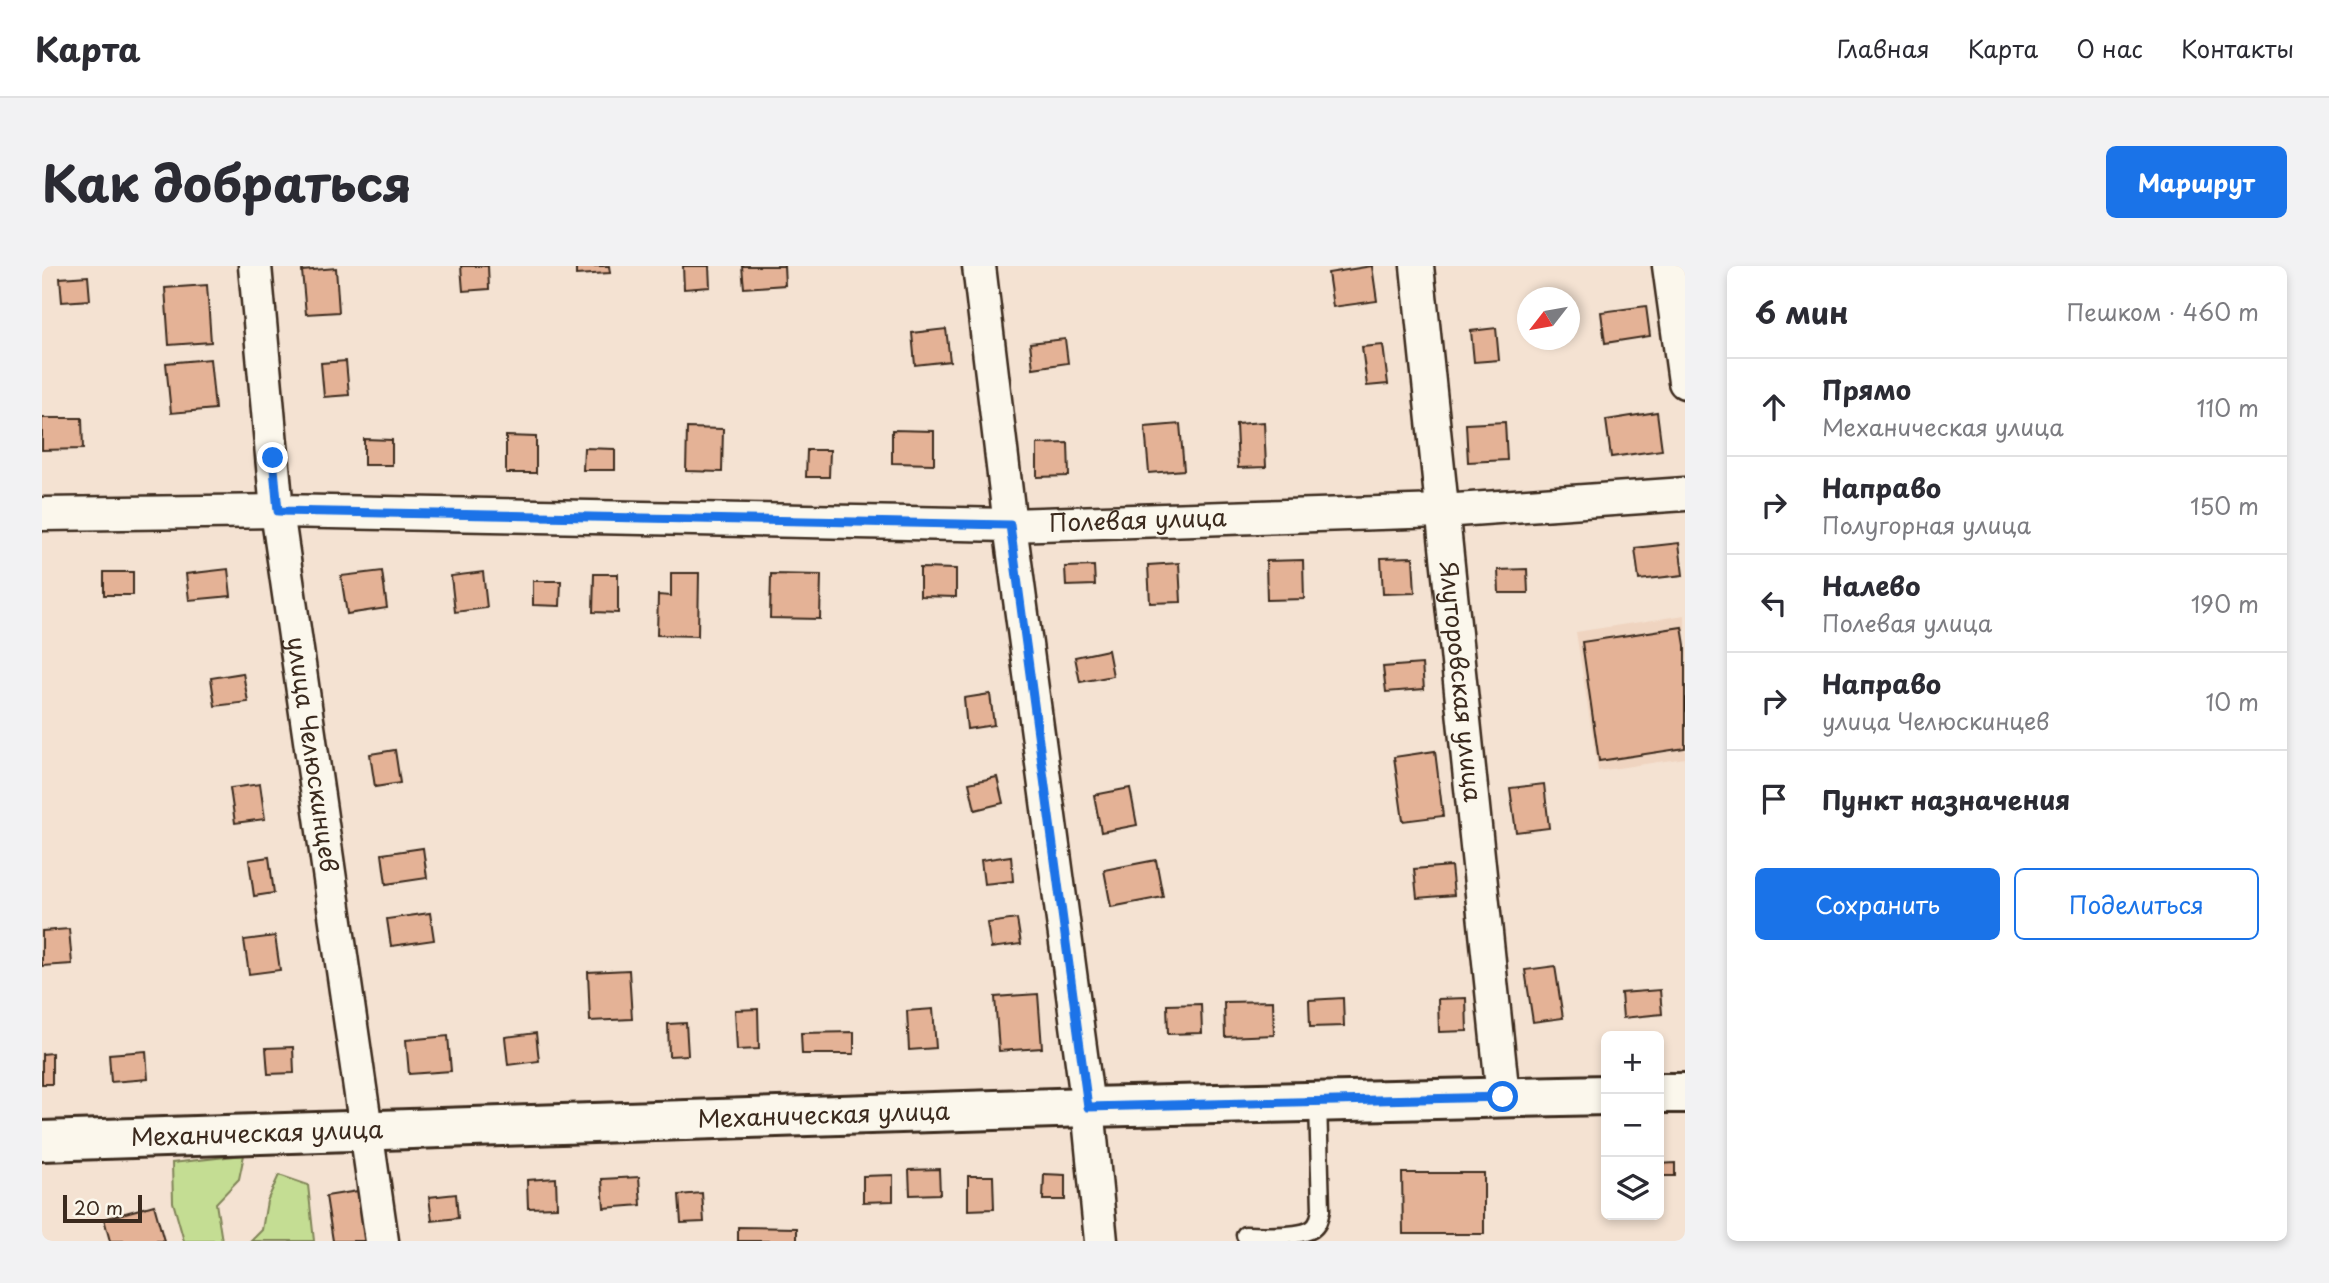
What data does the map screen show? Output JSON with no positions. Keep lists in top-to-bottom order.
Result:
{
  "streets": {
    "street": [
      "Полевая улица",
      "Ялуторовская улица",
      "улица Челюскинцев",
      "Механическая улица"
    ]
  },
  "crossings": [
    ["Полевая улица", "Ялуторовская улица"],
    ["Полевая улица", "улица Челюскинцев"],
    ["Ялуторовская улица", "Механическая улица"],
    ["улица Челюскинцев", "Механическая улица"]
  ],
  "scale_bar": "20 m",
  "north": "bottom left",
  "page": {
    "header": "Карта",
    "nav": [
      "Главная",
      "Карта",
      "О нас",
      "Контакты"
    ],
    "title": "Как добраться",
    "buttons": [
      "Маршрут",
      ["Сохранить", "Поделиться"]
    ],
    "heading": ["6 мин", "Пешком · 460 m"],
    "list": [
      ["Прямо", "Механическая улица", "110 m"],
      ["Направо", "Полугорная улица", "150 m"],
      ["Налево", "Полевая улица", "190 m"],
      ["Направо", "улица Челюскинцев", "10 m"],
      "Пункт назначения"
    ],
    "map_buttons": ["+", "−"],
    "scale": "20 m"
  }
}
